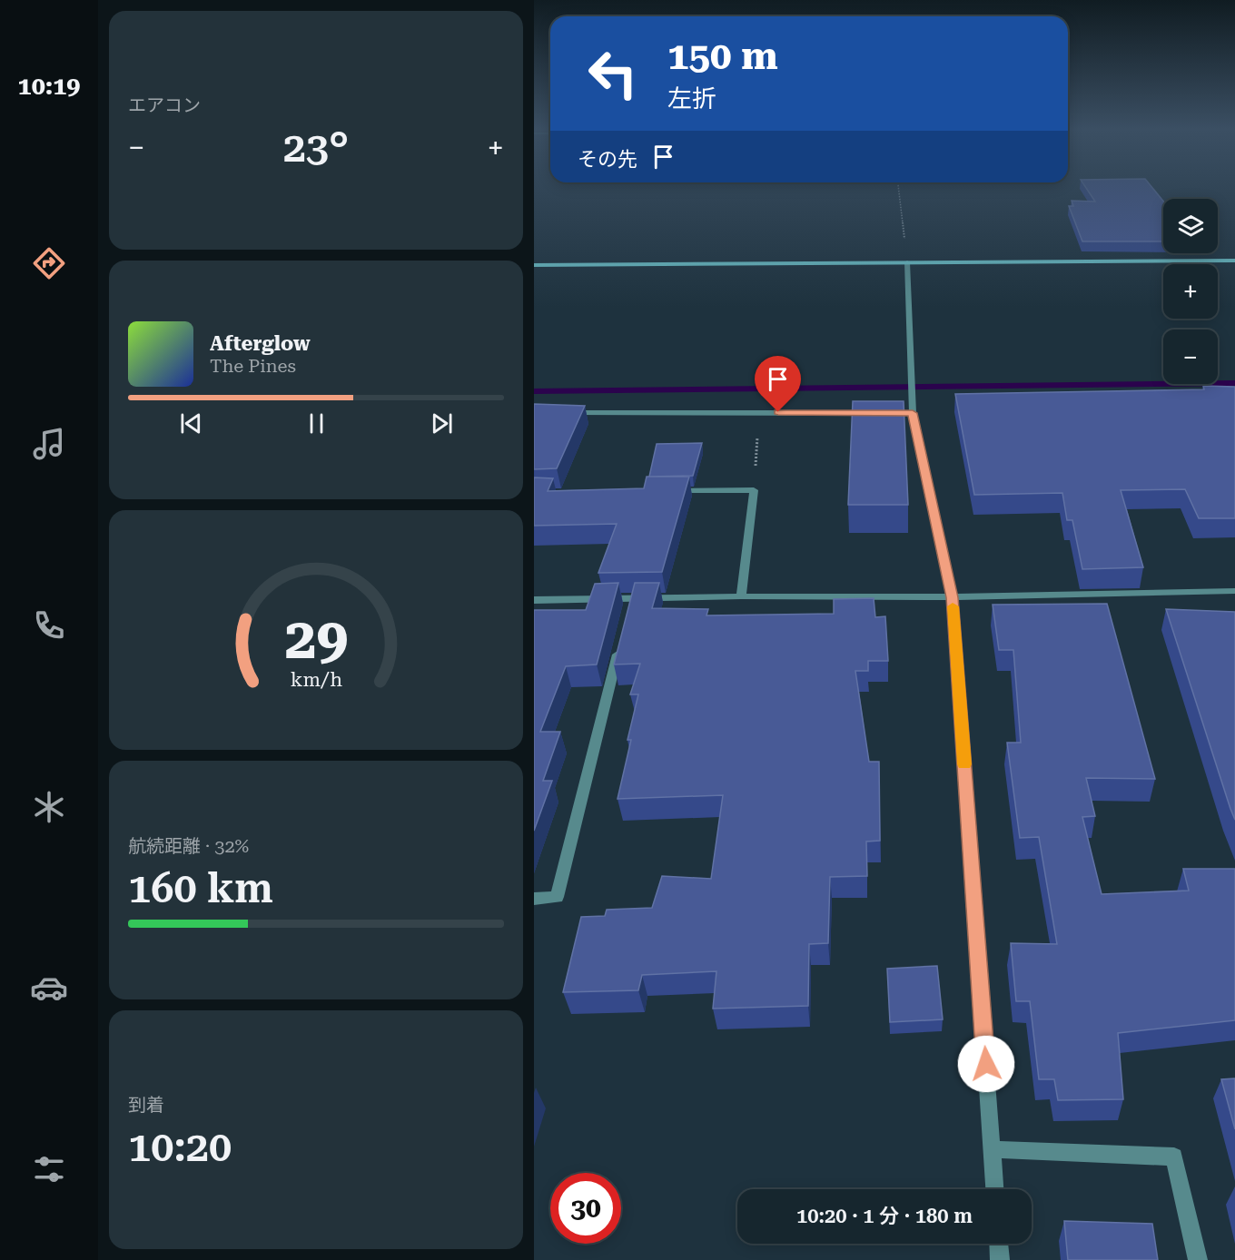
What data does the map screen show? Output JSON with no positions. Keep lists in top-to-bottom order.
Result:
{
  "page": {
    "tabs": "10:19",
    "tile": [
      "エアコン",
      ["航続距離 · 32%", "160 km"],
      ["到着", "10:20"]
    ],
    "turn": ["150 m", "左折"],
    "heat": ["−", "23°", "+"],
    "then": "その先",
    "map_buttons": ["+", "−"],
    "song": ["Afterglow", "The Pines"],
    "limit": "30",
    "trip": "10:20 · 1 分 · 180 m",
    "gauge": ["29", "km/h"]
  }
}
